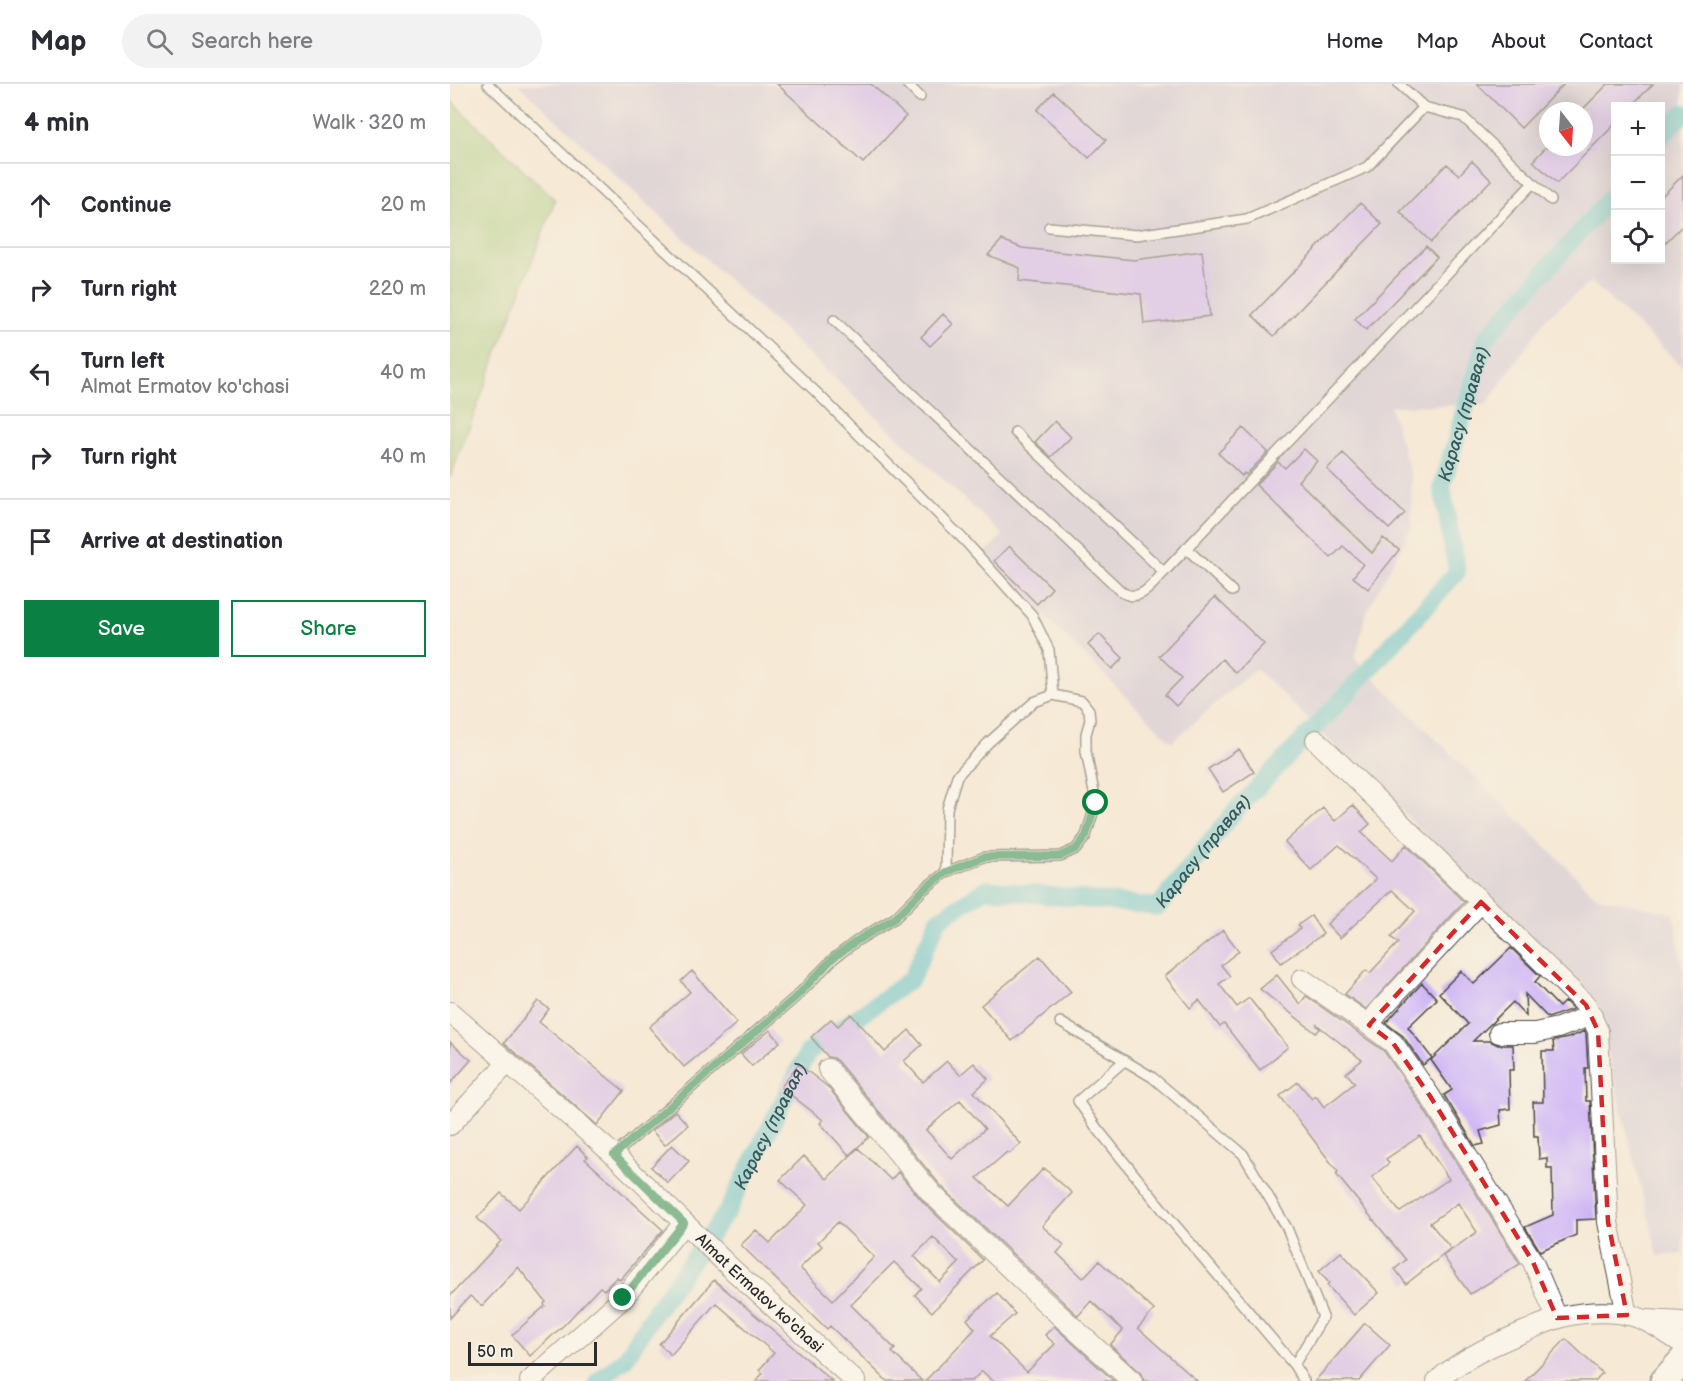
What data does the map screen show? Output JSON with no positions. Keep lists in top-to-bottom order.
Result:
{
  "streets": {
    "street": ["Almat Ermatov ko'chasi"]
  },
  "water": ["Карасу (правая)"],
  "scale_bar": "50 m",
  "north": "bottom",
  "page": {
    "header": "Map",
    "search": "Search here",
    "nav": [
      "Home",
      "Map",
      "About",
      "Contact"
    ],
    "heading": ["4 min", "Walk · 320 m"],
    "map_buttons": ["+", "−"],
    "list": [
      ["Continue", "20 m"],
      ["Turn right", "220 m"],
      ["Turn left", "Almat Ermatov ko'chasi", "40 m"],
      ["Turn right", "40 m"],
      "Arrive at destination"
    ],
    "buttons": ["Save", "Share"],
    "scale": "50 m"
  }
}
